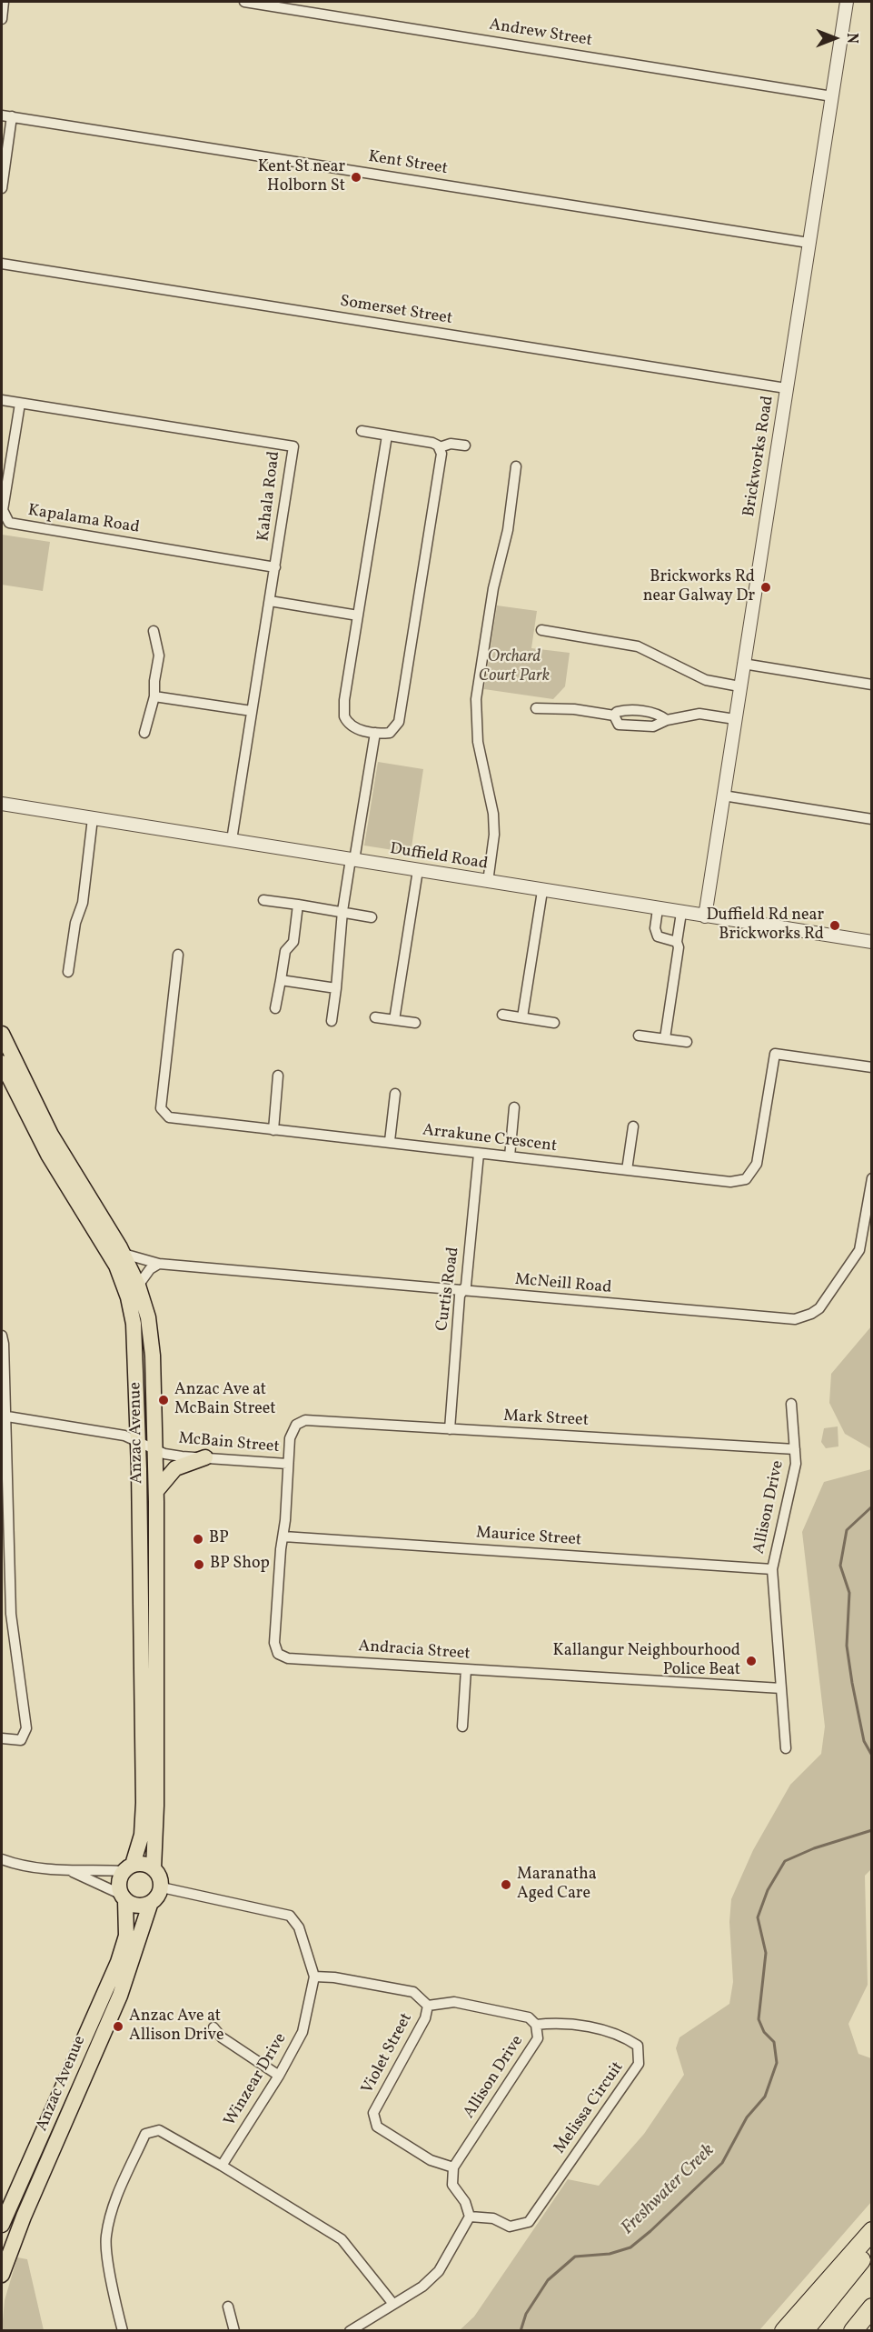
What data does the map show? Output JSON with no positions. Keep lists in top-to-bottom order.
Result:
{
  "streets": {
    "highway": ["Anzac Avenue"],
    "street": [
      "Andrew Street",
      "Kent Street",
      "Somerset Street",
      "Brickworks Road",
      "Kahala Road",
      "Kapalama Road",
      "Duffield Road",
      "Arrakune Crescent",
      "McNeill Road",
      "Curtis Road",
      "Mark Street",
      "McBain Street",
      "Allison Drive",
      "Maurice Street",
      "Andracia Street",
      "Violet Street",
      "Winzear Drive",
      "Melissa Circuit"
    ]
  },
  "crossings": [
    ["Andrew Street", "Brickworks Road"],
    ["Kent Street", "Brickworks Road"],
    ["Somerset Street", "Brickworks Road"],
    ["Brickworks Road", "Duffield Road"],
    ["Kahala Road", "Kapalama Road"],
    ["Kahala Road", "Duffield Road"],
    ["Arrakune Crescent", "Curtis Road"],
    ["McNeill Road", "Curtis Road"],
    ["McNeill Road", "Anzac Avenue"],
    ["Curtis Road", "Mark Street"],
    ["Mark Street", "Allison Drive"],
    ["Mark Street", "Andracia Street"],
    ["Anzac Avenue", "McBain Street"],
    ["Anzac Avenue", "Winzear Drive"],
    ["McBain Street", "Andracia Street"],
    ["Allison Drive", "Maurice Street"],
    ["Allison Drive", "Andracia Street"],
    ["Allison Drive", "Violet Street"],
    ["Allison Drive", "Melissa Circuit"],
    ["Maurice Street", "Andracia Street"]
  ],
  "water": ["Freshwater Creek"],
  "parks": ["Orchard Court Park"],
  "places": [
    "Kent St near Holborn St",
    "Brickworks Rd near Galway Dr",
    "Duffield Rd near Brickworks Rd",
    "Anzac Ave at McBain Street",
    "BP",
    "BP Shop",
    "Kallangur Neighbourhood Police Beat",
    "Maranatha Aged Care",
    "Anzac Ave at Allison Drive"
  ],
  "north": "right"
}
